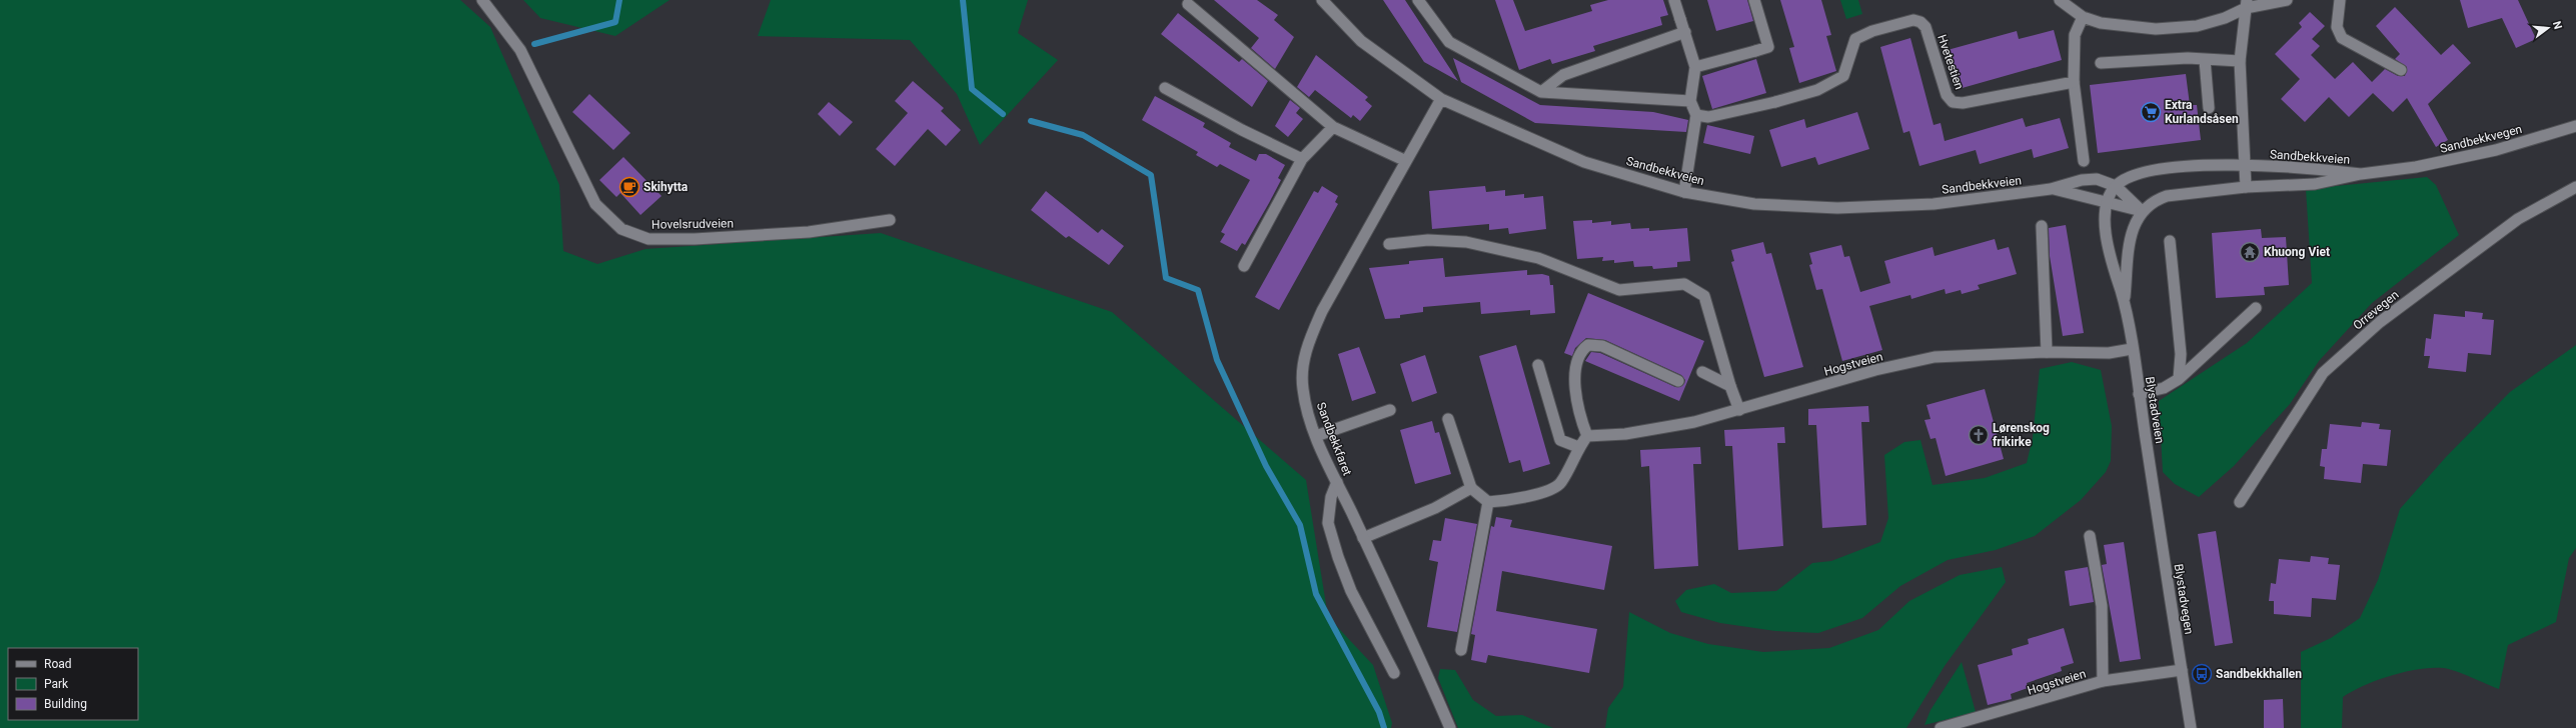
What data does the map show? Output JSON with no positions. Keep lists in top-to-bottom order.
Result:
{
  "streets": {
    "street": [
      "Hvetestien",
      "Sandbekkvegen",
      "Sandbekkveien",
      "Hovelsrudveien",
      "Orrevegen",
      "Hogstveien",
      "Blystadveien",
      "Sandbekkfaret",
      "Blystadvegen"
    ]
  },
  "crossings": [
    ["Sandbekkvegen", "Sandbekkveien"],
    ["Sandbekkveien", "Hogstveien"],
    ["Sandbekkveien", "Blystadveien"],
    ["Sandbekkveien", "Sandbekkfaret"],
    ["Hogstveien", "Blystadveien"],
    ["Hogstveien", "Blystadvegen"],
    ["Blystadveien", "Blystadvegen"]
  ],
  "places": {
    "supermarket": ["Extra Kurlandsåsen"],
    "cafe": ["Skihytta"],
    "temple": ["Khuong Viet"],
    "church": ["Lørenskog frikirke"],
    "bus stop": ["Sandbekkhallen"]
  },
  "legend": ["Road", "Park", "Building"],
  "north": "right"
}
